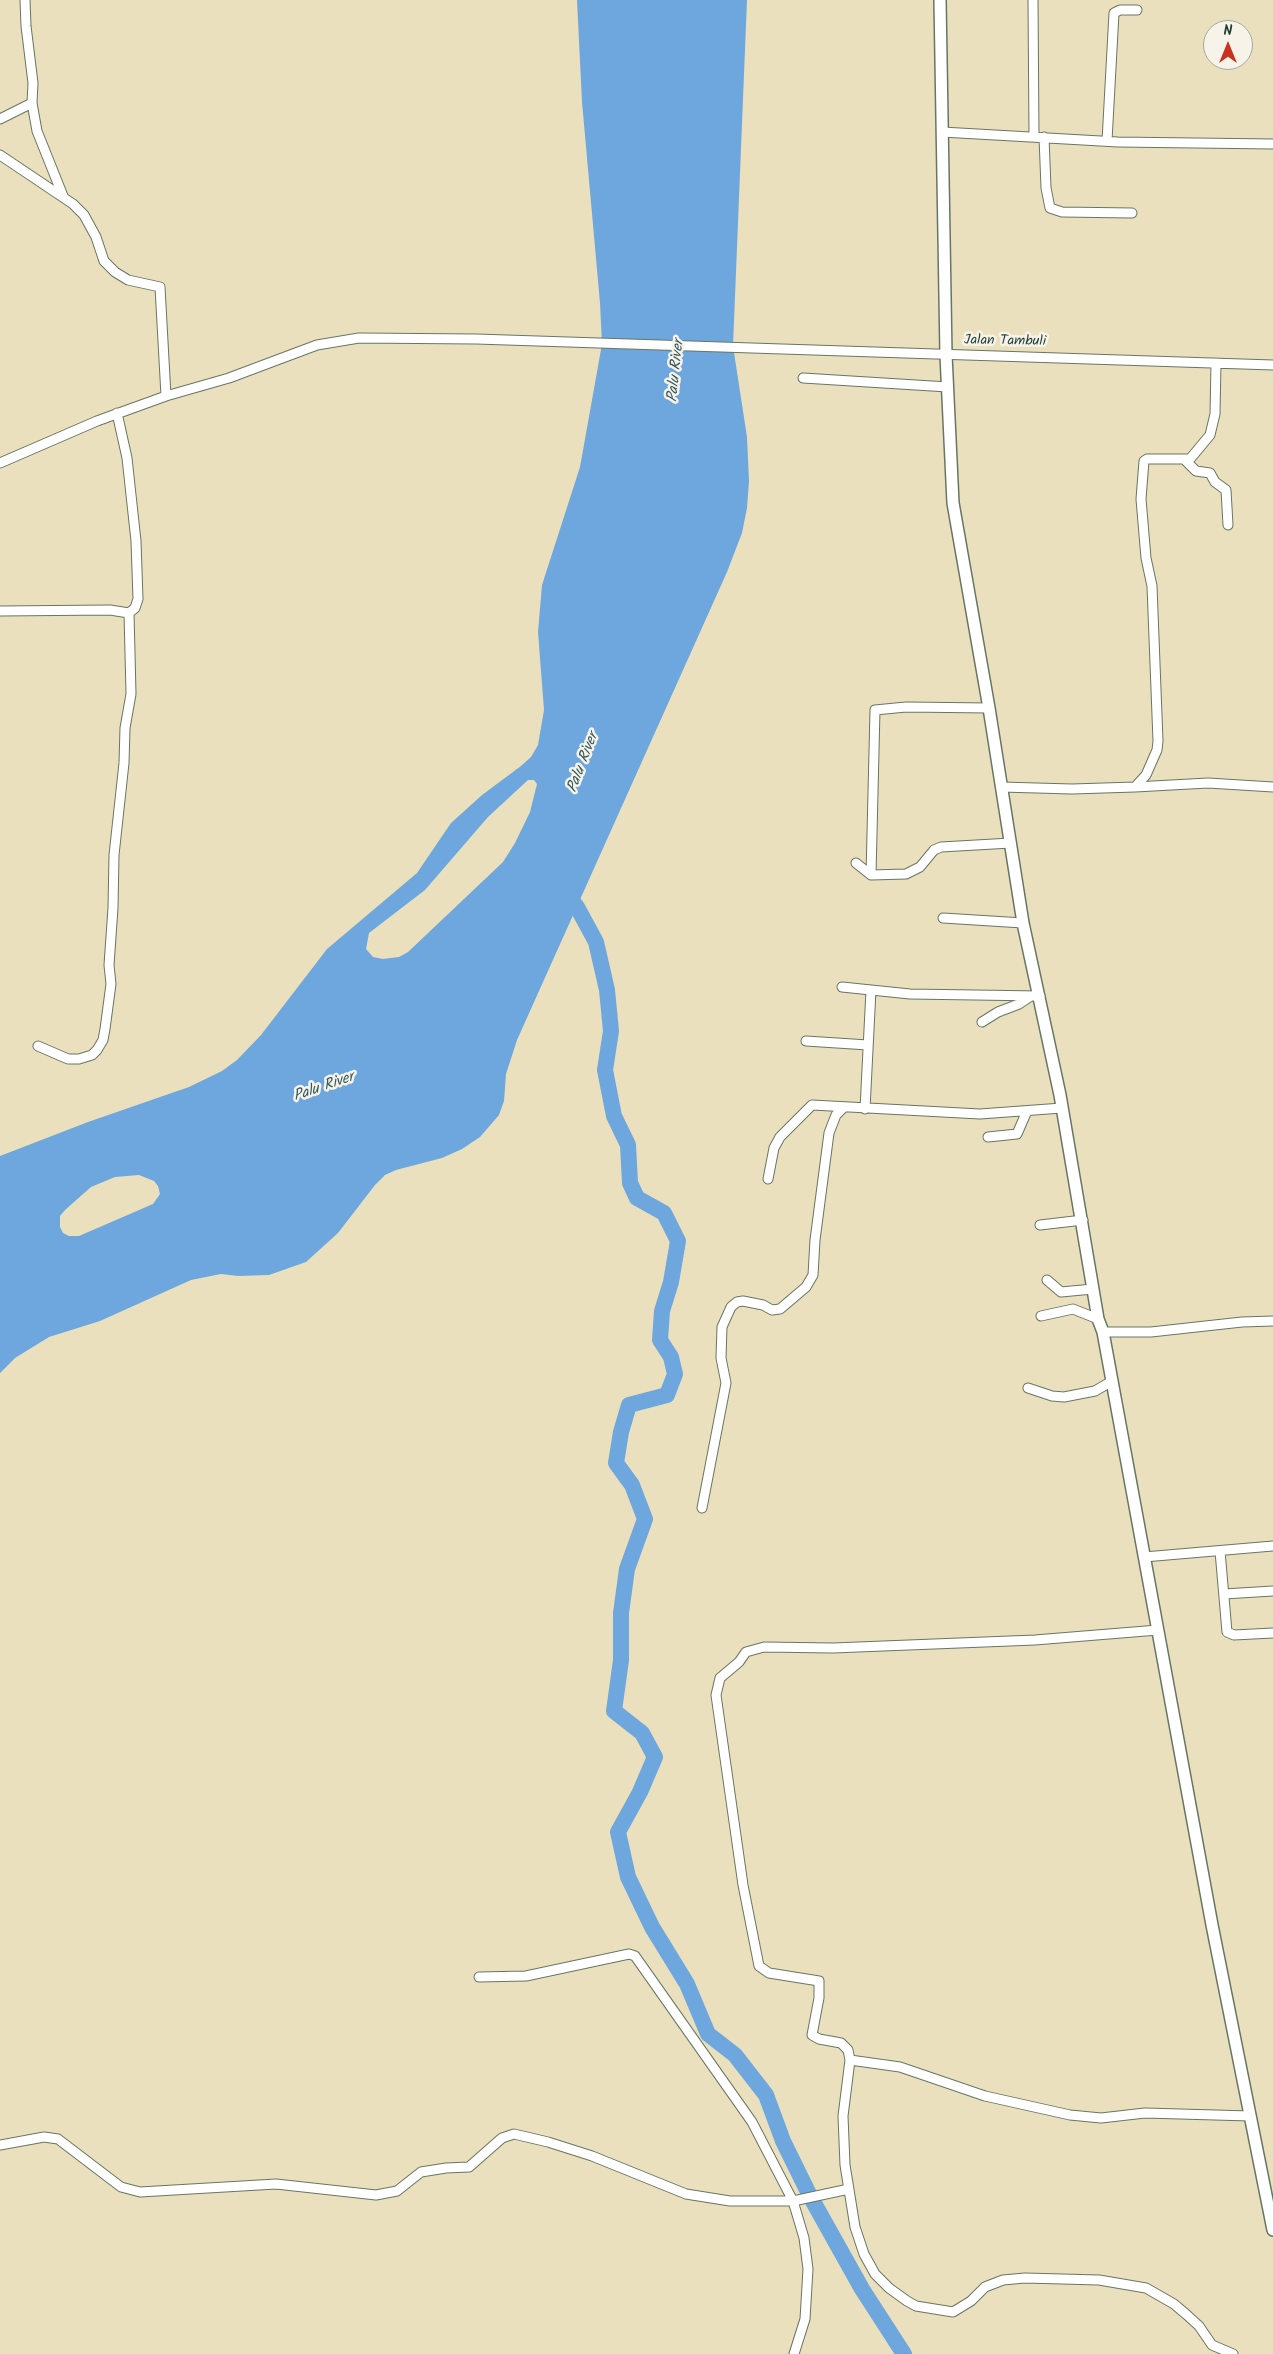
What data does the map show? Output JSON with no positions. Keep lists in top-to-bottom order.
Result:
{
  "streets": {
    "street": ["Jalan Tambuli"]
  },
  "water": ["Palu River"],
  "north": "top"
}
